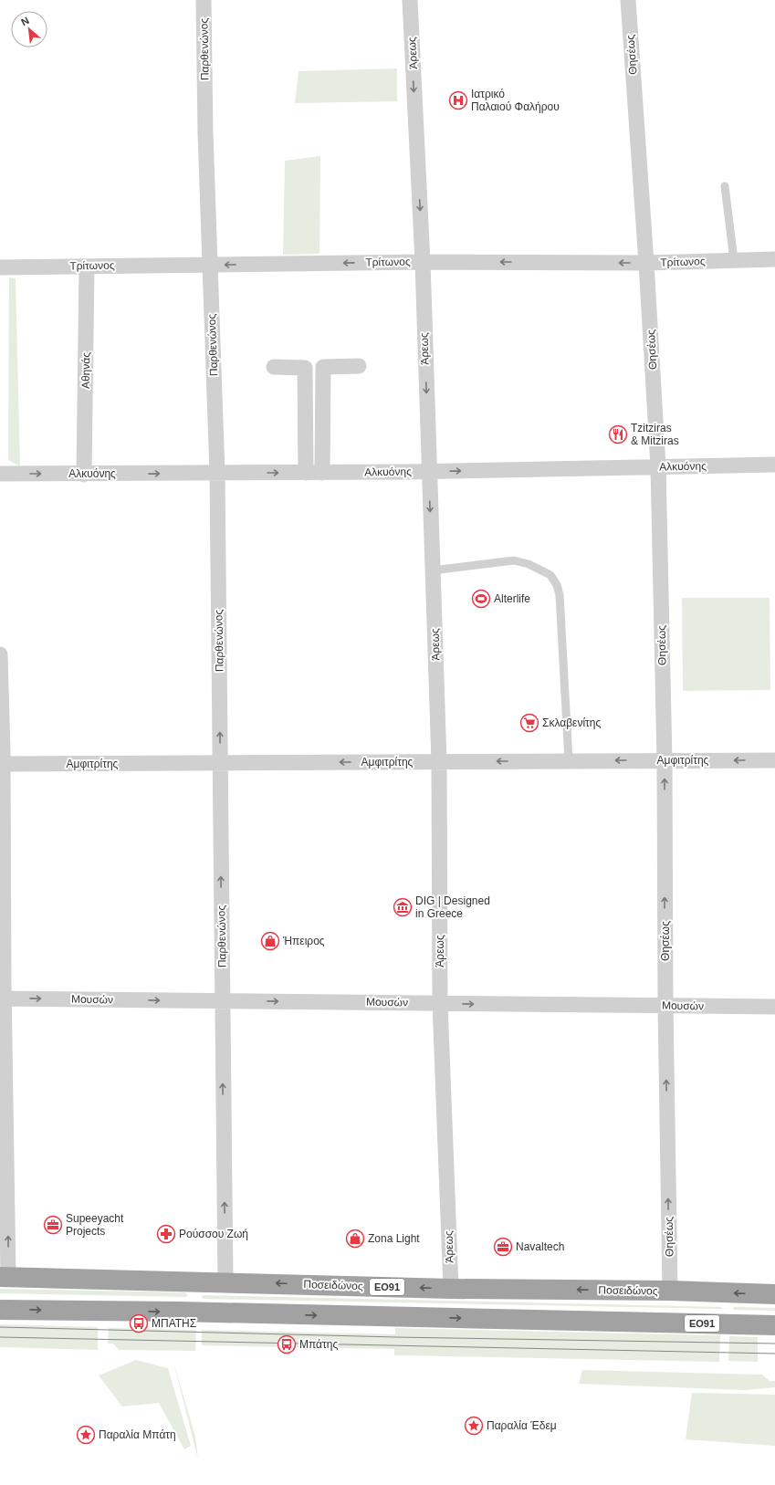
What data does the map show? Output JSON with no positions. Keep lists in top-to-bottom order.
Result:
{
  "streets": {
    "highway": ["Ποσειδώνος", "ΕΟ91"],
    "street": [
      "Παρθενώνος",
      "Άρεως",
      "Θησέως",
      "Τρίτωνος",
      "Αθηνάς",
      "Αλκυόνης",
      "Αμφιτρίτης",
      "Μουσών"
    ]
  },
  "crossings": [
    ["Παρθενώνος", "Τρίτωνος"],
    ["Παρθενώνος", "Αλκυόνης"],
    ["Παρθενώνος", "Αμφιτρίτης"],
    ["Παρθενώνος", "Μουσών"],
    ["Παρθενώνος", "Ποσειδώνος"],
    ["Άρεως", "Τρίτωνος"],
    ["Άρεως", "Αλκυόνης"],
    ["Άρεως", "Αμφιτρίτης"],
    ["Άρεως", "Μουσών"],
    ["Άρεως", "Ποσειδώνος"],
    ["Θησέως", "Τρίτωνος"],
    ["Θησέως", "Αλκυόνης"],
    ["Θησέως", "Αμφιτρίτης"],
    ["Θησέως", "Μουσών"],
    ["Θησέως", "Ποσειδώνος"],
    ["Τρίτωνος", "Αθηνάς"],
    ["Αθηνάς", "Αλκυόνης"]
  ],
  "one_way": [
    "Παρθενώνος",
    "Άρεως",
    "Θησέως",
    "Τρίτωνος",
    "Αλκυόνης",
    "Αμφιτρίτης",
    "Μουσών"
  ],
  "places": {
    "hospital": ["Ιατρικό Παλαιού Φαλήρου"],
    "restaurant": ["Tzitziras & Mitziras"],
    "sports": ["Alterlife"],
    "supermarket": ["Σκλαβενίτης"],
    "museum": ["DIG | Designed in Greece"],
    "shop": ["Ήπειρος", "Zona Light"],
    "office": ["Supeeyacht Projects", "Navaltech"],
    "pharmacy": ["Ρούσσου Ζωή"],
    "bus stop": ["ΜΠΑΤΗΣ", "Μπάτης"],
    "place": ["Παραλία Έδεμ", "Παραλία Μπάτη"]
  },
  "north": "top left"
}
